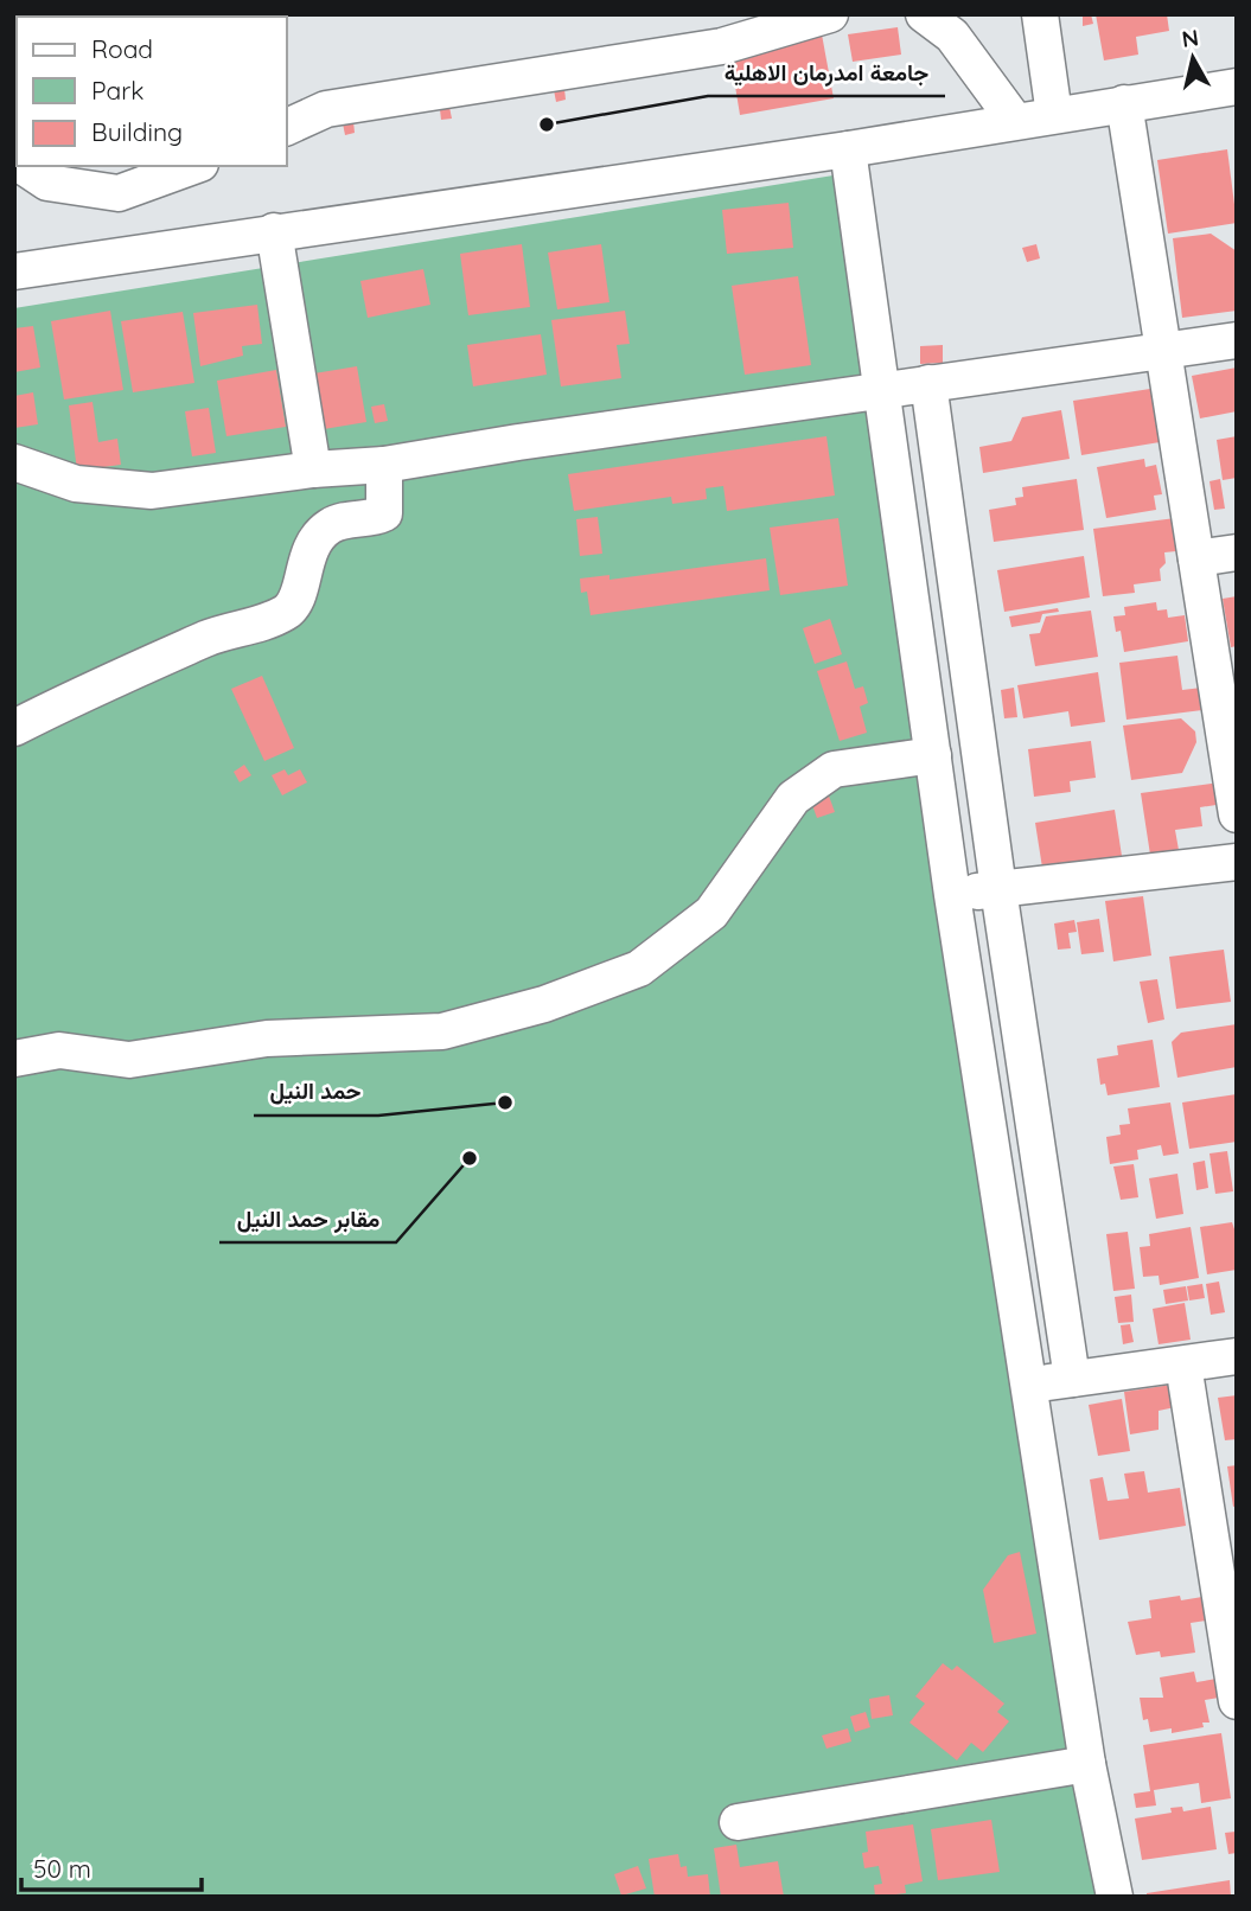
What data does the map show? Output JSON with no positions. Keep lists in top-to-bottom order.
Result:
{
  "places": ["جامعة امدرمان الاهلية", "حمد النيل", "مقابر حمد النيل"],
  "legend": ["Road", "Park", "Building"],
  "scale_bar": "50 m",
  "north": "top"
}
